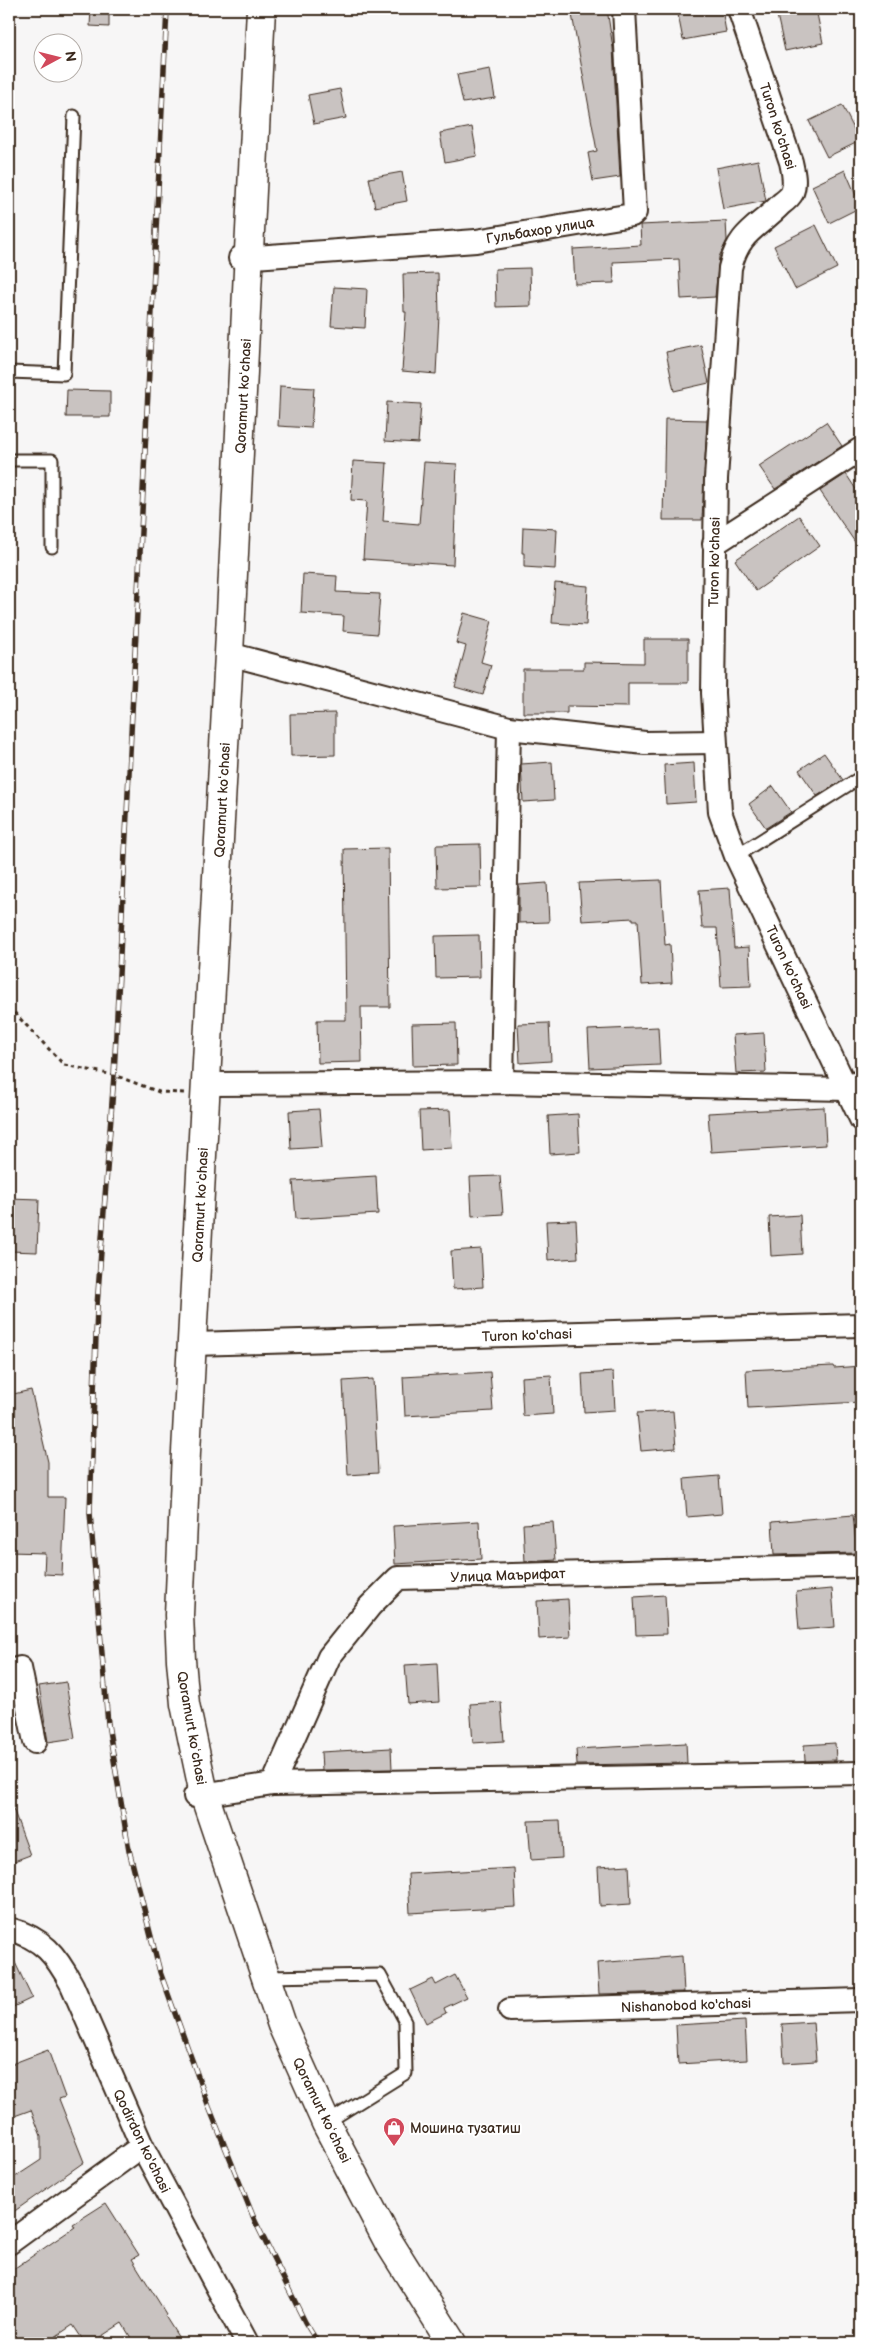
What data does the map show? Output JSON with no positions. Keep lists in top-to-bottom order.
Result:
{
  "streets": {
    "main road": ["Qoramurt koʻchasi"],
    "street": [
      "Turon ko'chasi",
      "Гульбахор улица",
      "Улица Маърифат",
      "Nishanobod ko'chasi",
      "Qodirdon ko'chasi"
    ]
  },
  "crossings": [
    ["Turon ko'chasi", "Qoramurt koʻchasi"],
    ["Гульбахор улица", "Qoramurt koʻchasi"]
  ],
  "places": {
    "shop": ["Мошина тузатиш"]
  },
  "north": "right"
}
